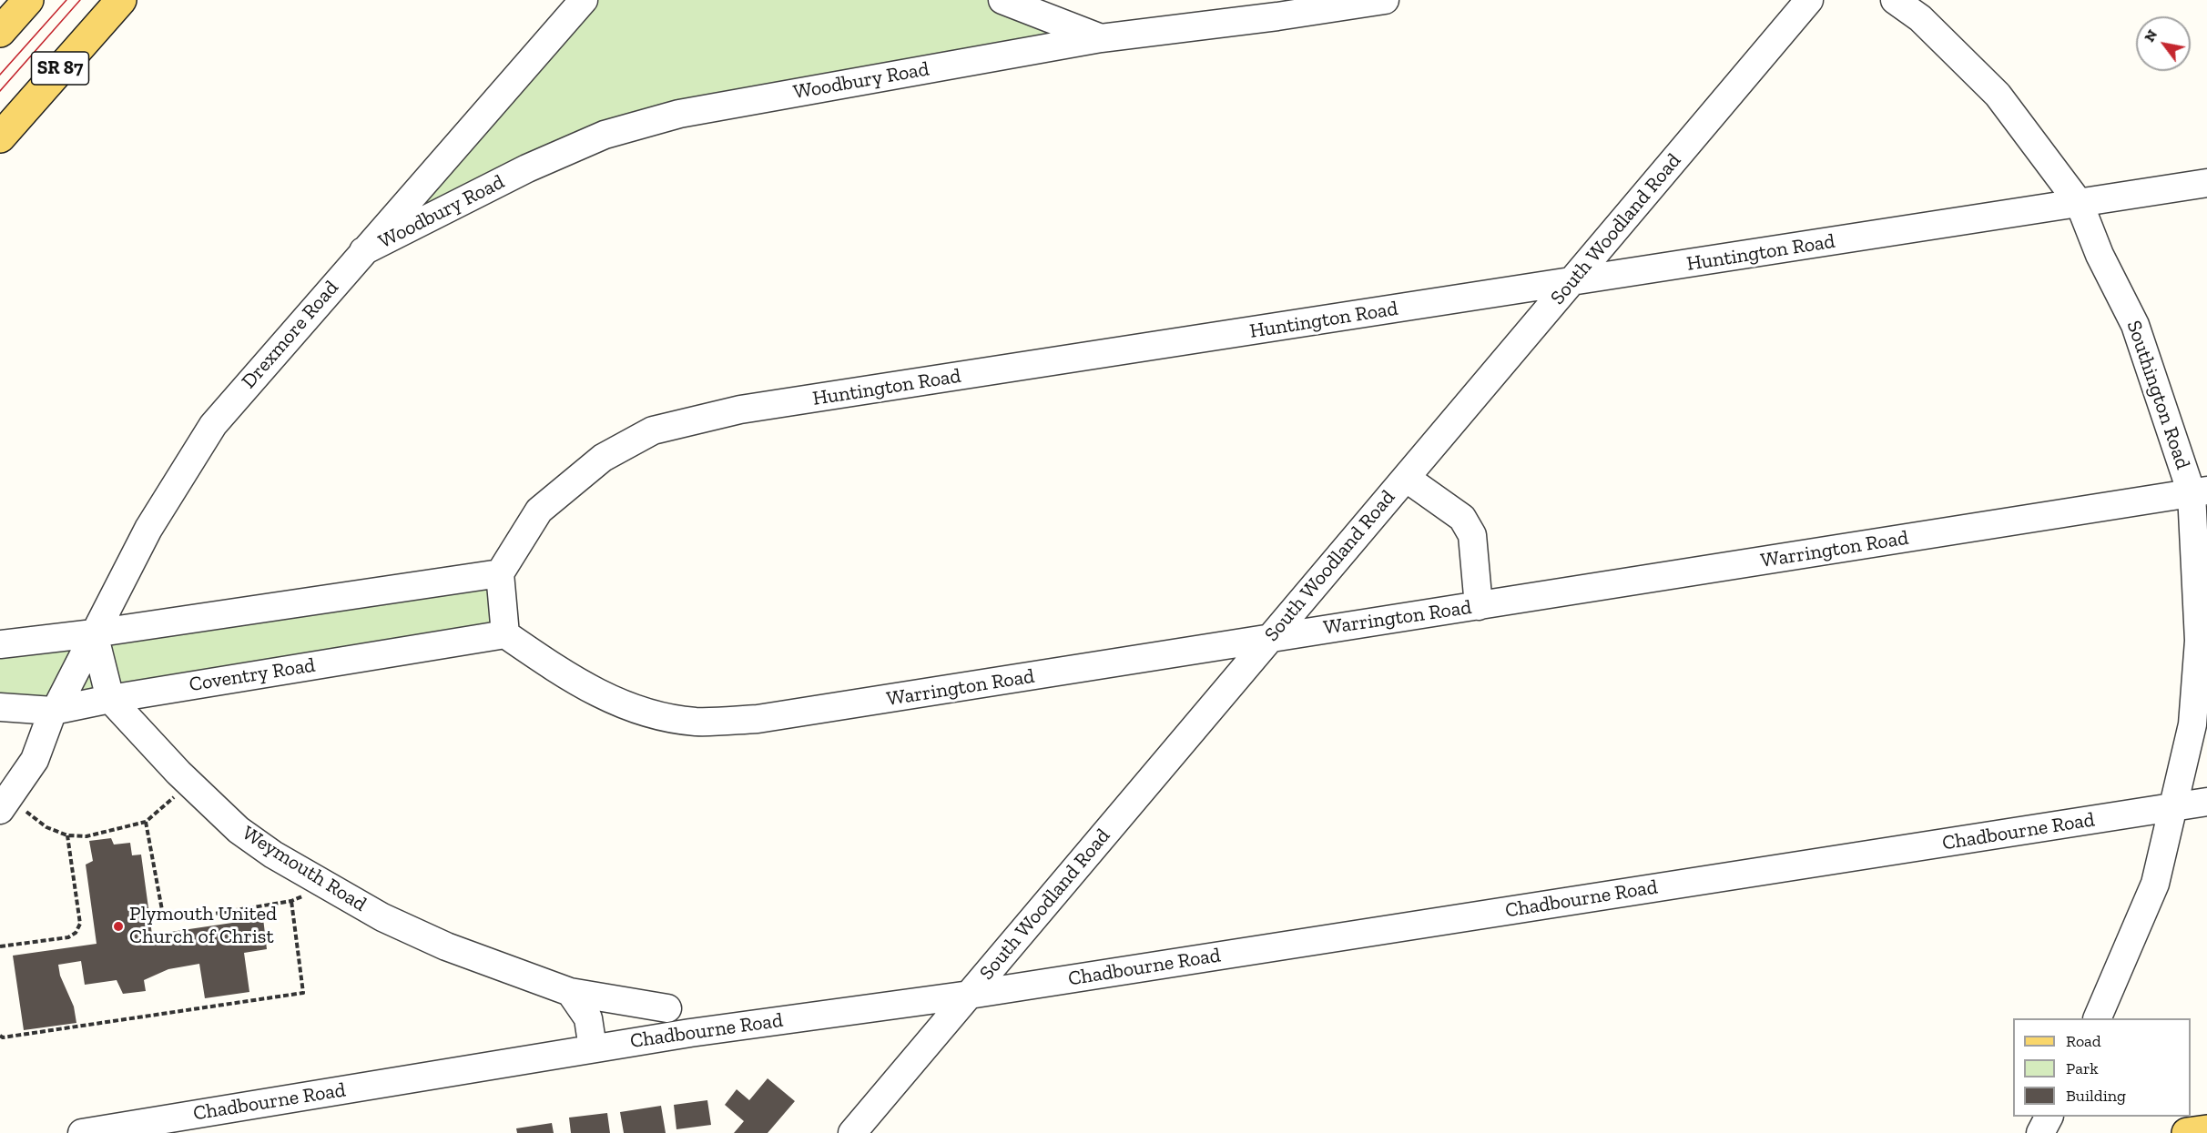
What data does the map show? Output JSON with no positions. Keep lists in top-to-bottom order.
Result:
{
  "streets": {
    "main road": ["SR 87"],
    "street": [
      "Woodbury Road",
      "South Woodland Road",
      "Huntington Road",
      "Drexmore Road",
      "Southington Road",
      "Warrington Road",
      "Coventry Road",
      "Chadbourne Road",
      "Weymouth Road"
    ]
  },
  "crossings": [
    ["Woodbury Road", "Drexmore Road"],
    ["South Woodland Road", "Huntington Road"],
    ["South Woodland Road", "Warrington Road"],
    ["South Woodland Road", "Chadbourne Road"],
    ["Huntington Road", "Southington Road"],
    ["Drexmore Road", "Coventry Road"],
    ["Drexmore Road", "Weymouth Road"],
    ["Southington Road", "Warrington Road"],
    ["Southington Road", "Chadbourne Road"],
    ["Warrington Road", "Coventry Road"],
    ["Coventry Road", "Weymouth Road"]
  ],
  "places": ["Plymouth United Church of Christ"],
  "legend": ["Road", "Park", "Building"],
  "north": "top left"
}
